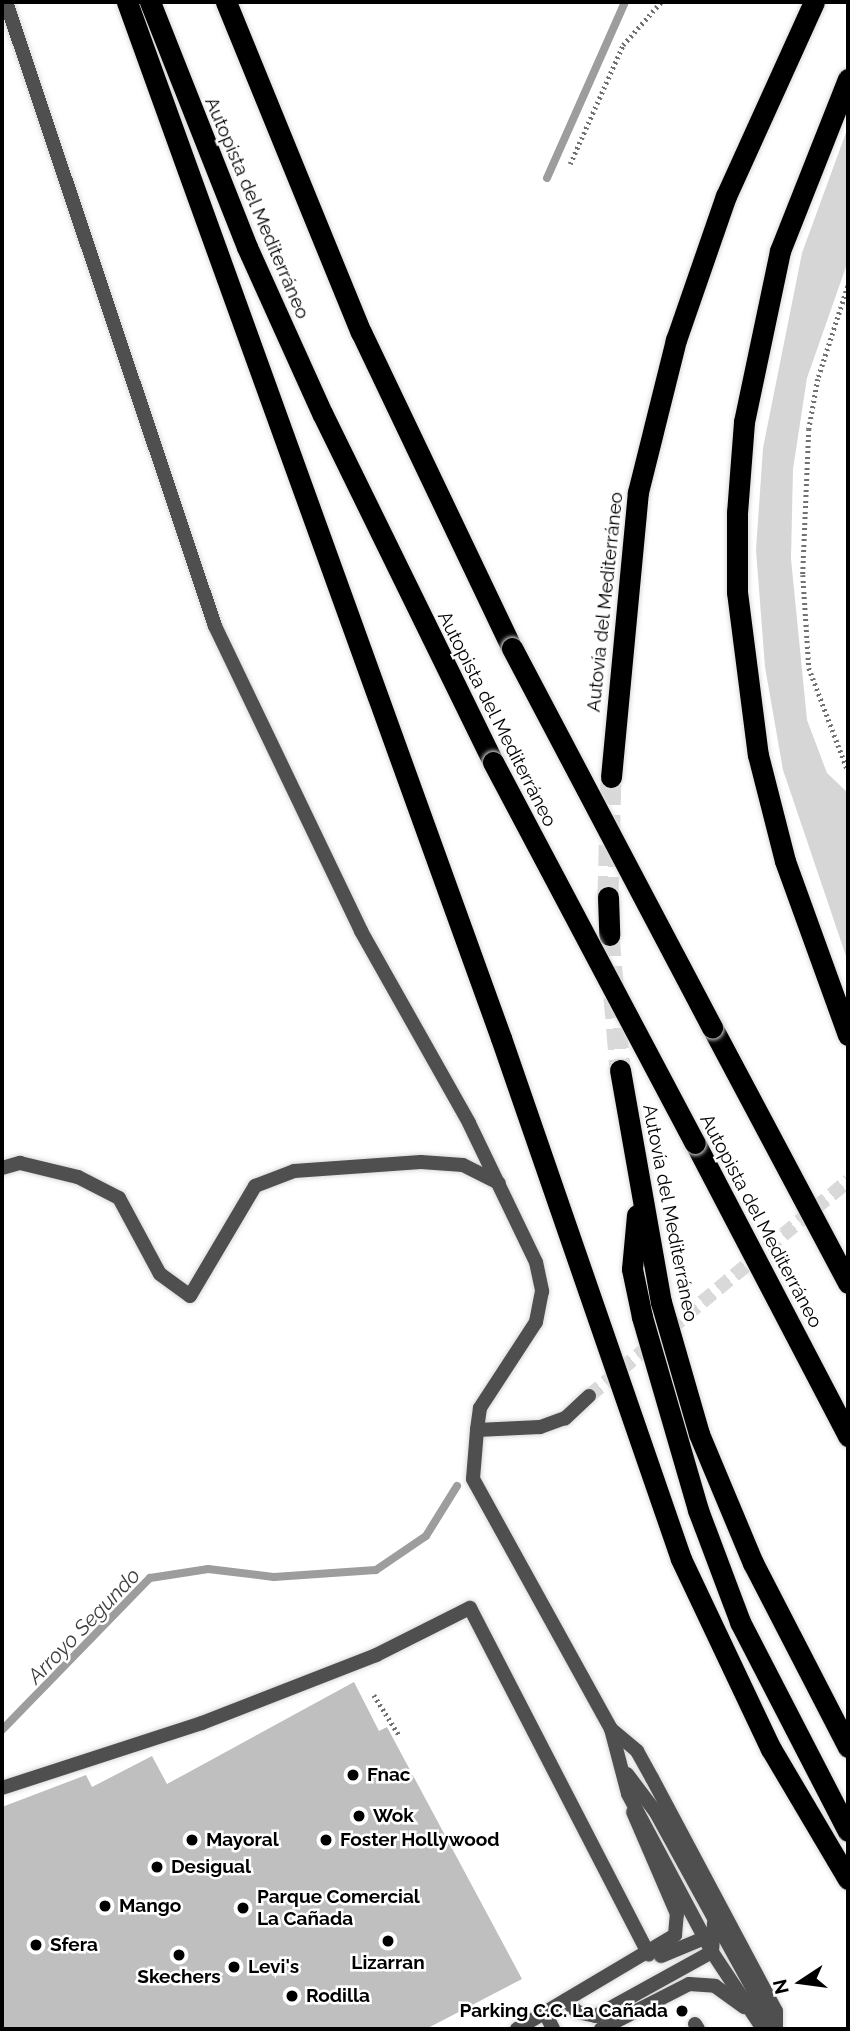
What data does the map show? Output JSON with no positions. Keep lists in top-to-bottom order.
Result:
{
  "streets": {
    "highway": ["Autopista del Mediterráneo", "Autovía del Mediterráneo"]
  },
  "water": ["Arroyo Segundo"],
  "places": [
    "Fnac",
    "Wok",
    "Mayoral",
    "Foster Hollywood",
    "Desigual",
    "Mango",
    "Parque Comercial La Cañada",
    "Lizarran",
    "Sfera",
    "Skechers",
    "Levi's",
    "Rodilla",
    "Parking C.C. La Cañada"
  ],
  "north": "left"
}
